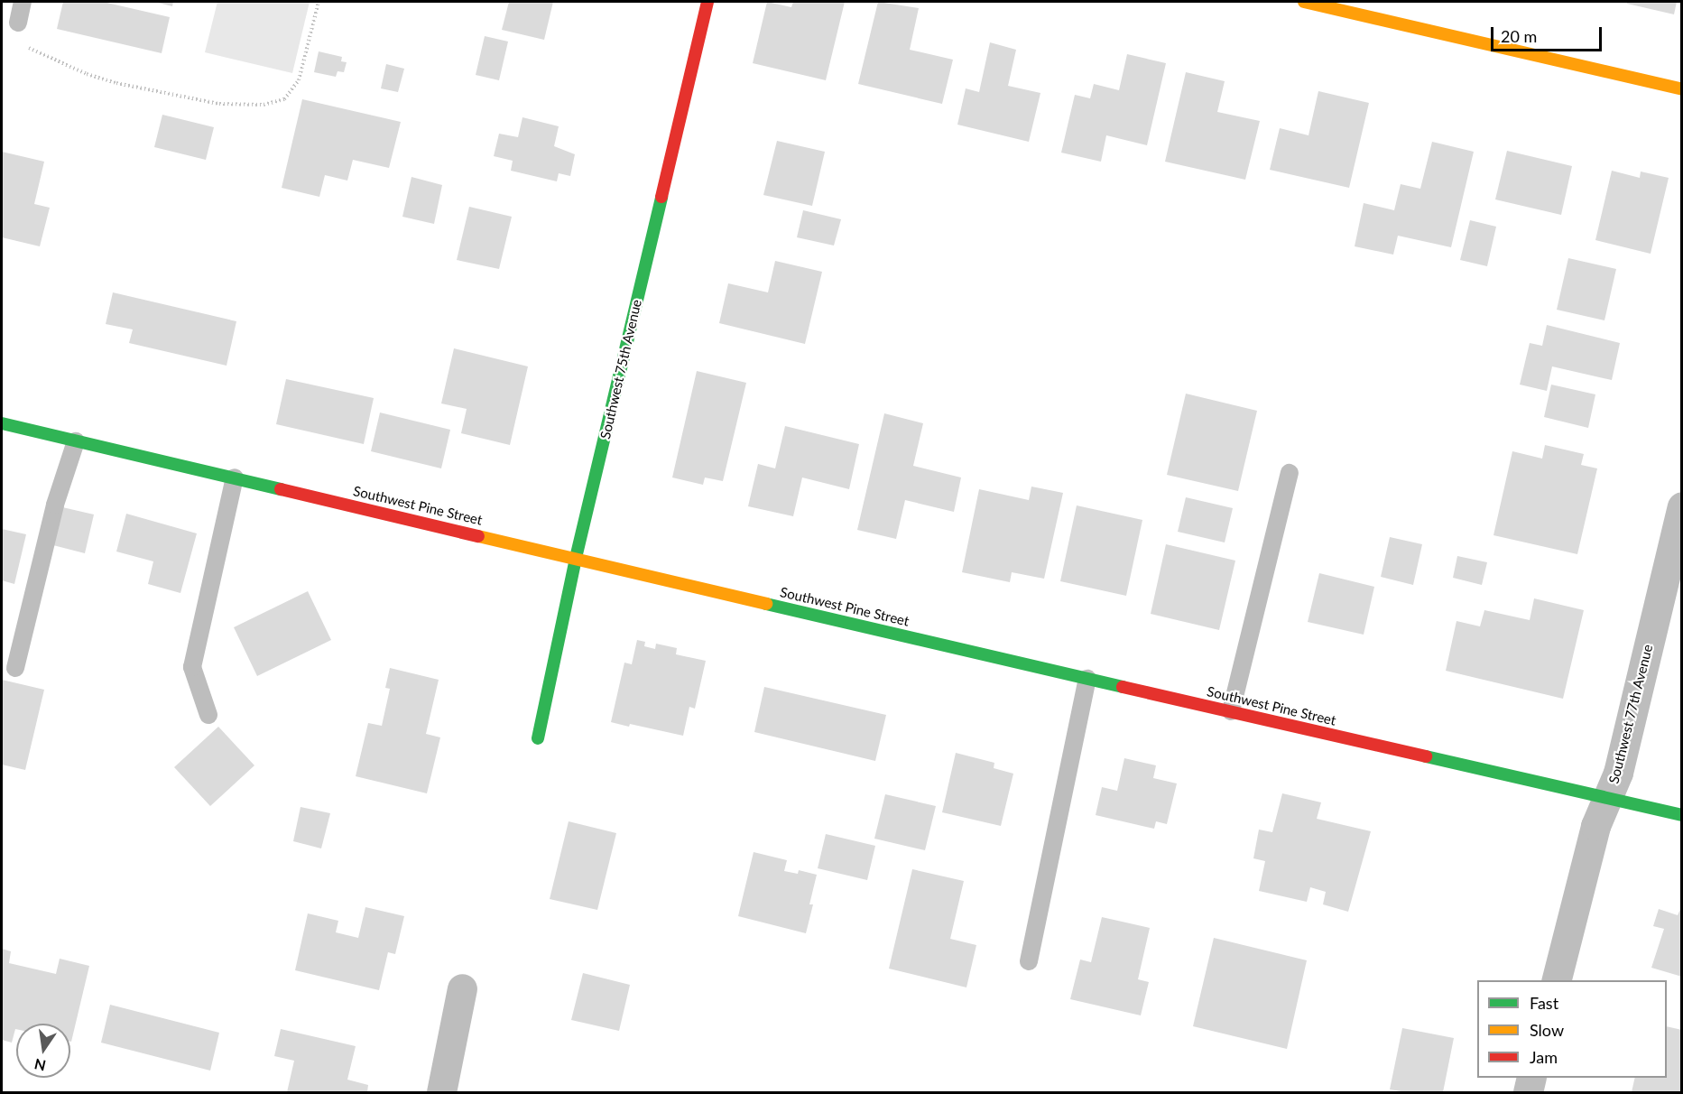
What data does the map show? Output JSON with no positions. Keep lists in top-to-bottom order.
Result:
{
  "streets": {
    "street": ["Southwest 75th Avenue", "Southwest Pine Street", "Southwest 77th Avenue"]
  },
  "crossings": [
    ["Southwest 75th Avenue", "Southwest Pine Street"],
    ["Southwest Pine Street", "Southwest 77th Avenue"]
  ],
  "legend": ["Fast", "Slow", "Jam"],
  "scale_bar": "20 m",
  "north": "bottom"
}
